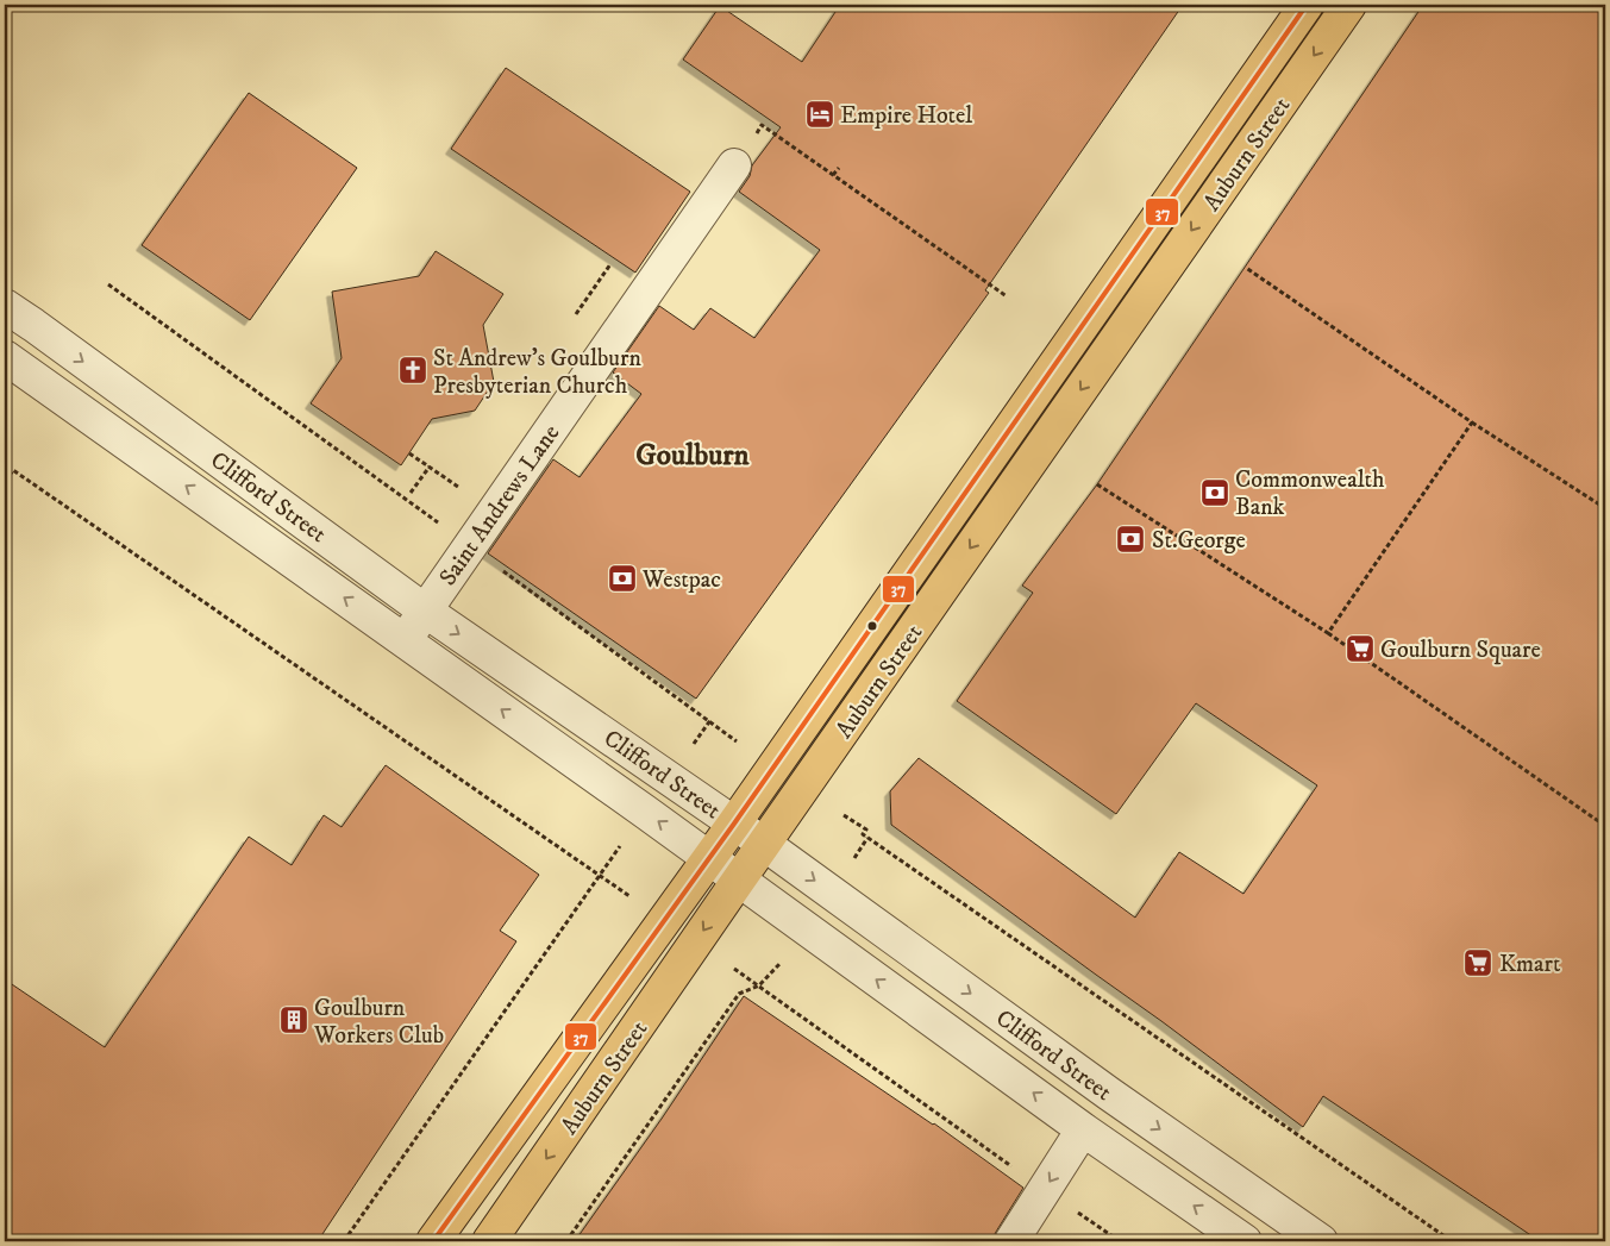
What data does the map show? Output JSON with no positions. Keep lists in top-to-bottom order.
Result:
{
  "streets": {
    "main road": ["Auburn Street"],
    "street": ["Clifford Street", "Saint Andrews Lane"]
  },
  "crossings": [
    ["Auburn Street", "Clifford Street"],
    ["Clifford Street", "Saint Andrews Lane"]
  ],
  "districts": ["Goulburn"],
  "places": {
    "hotel": ["Empire Hotel"],
    "church": ["St Andrew's Goulburn Presbyterian Church"],
    "bank": ["Commonwealth Bank", "St.George", "Westpac"],
    "supermarket": ["Goulburn Square", "Kmart"],
    "building": ["Goulburn Workers Club"]
  },
  "lines": ["transit line 37"]
}
